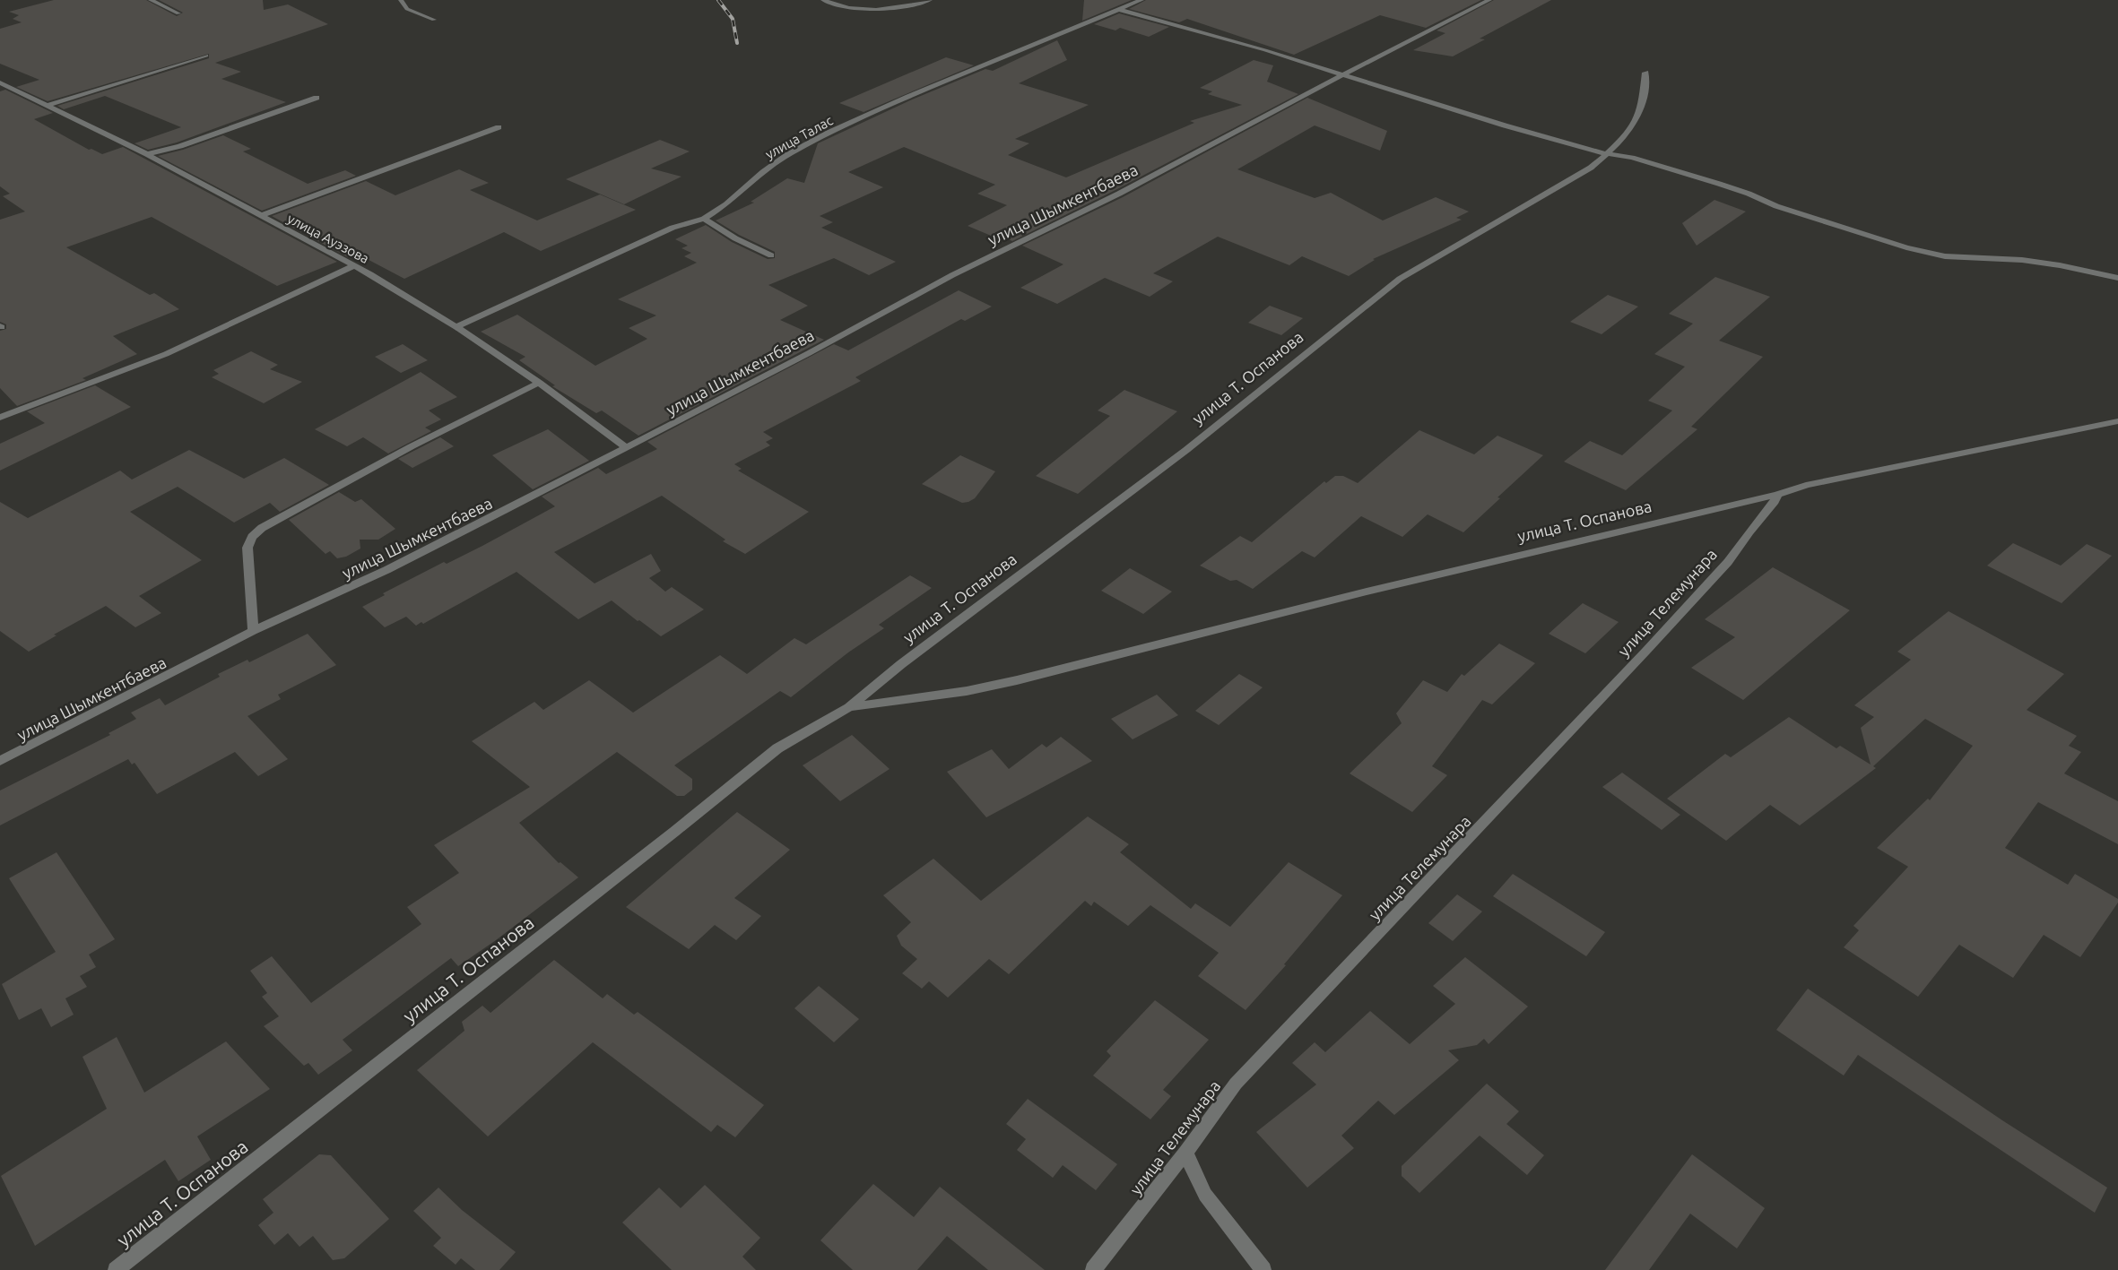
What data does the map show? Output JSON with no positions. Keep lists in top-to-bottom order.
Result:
{
  "streets": {
    "street": [
      "улица Талас",
      "улица Шымкентбаева",
      "улица Ауэзова",
      "улица Т. Оспанова",
      "улица Телемунара"
    ]
  },
  "crossings": [
    ["улица Талас", "улица Ауэзова"],
    ["улица Шымкентбаева", "улица Ауэзова"],
    ["улица Т. Оспанова", "улица Телемунара"]
  ]
}
